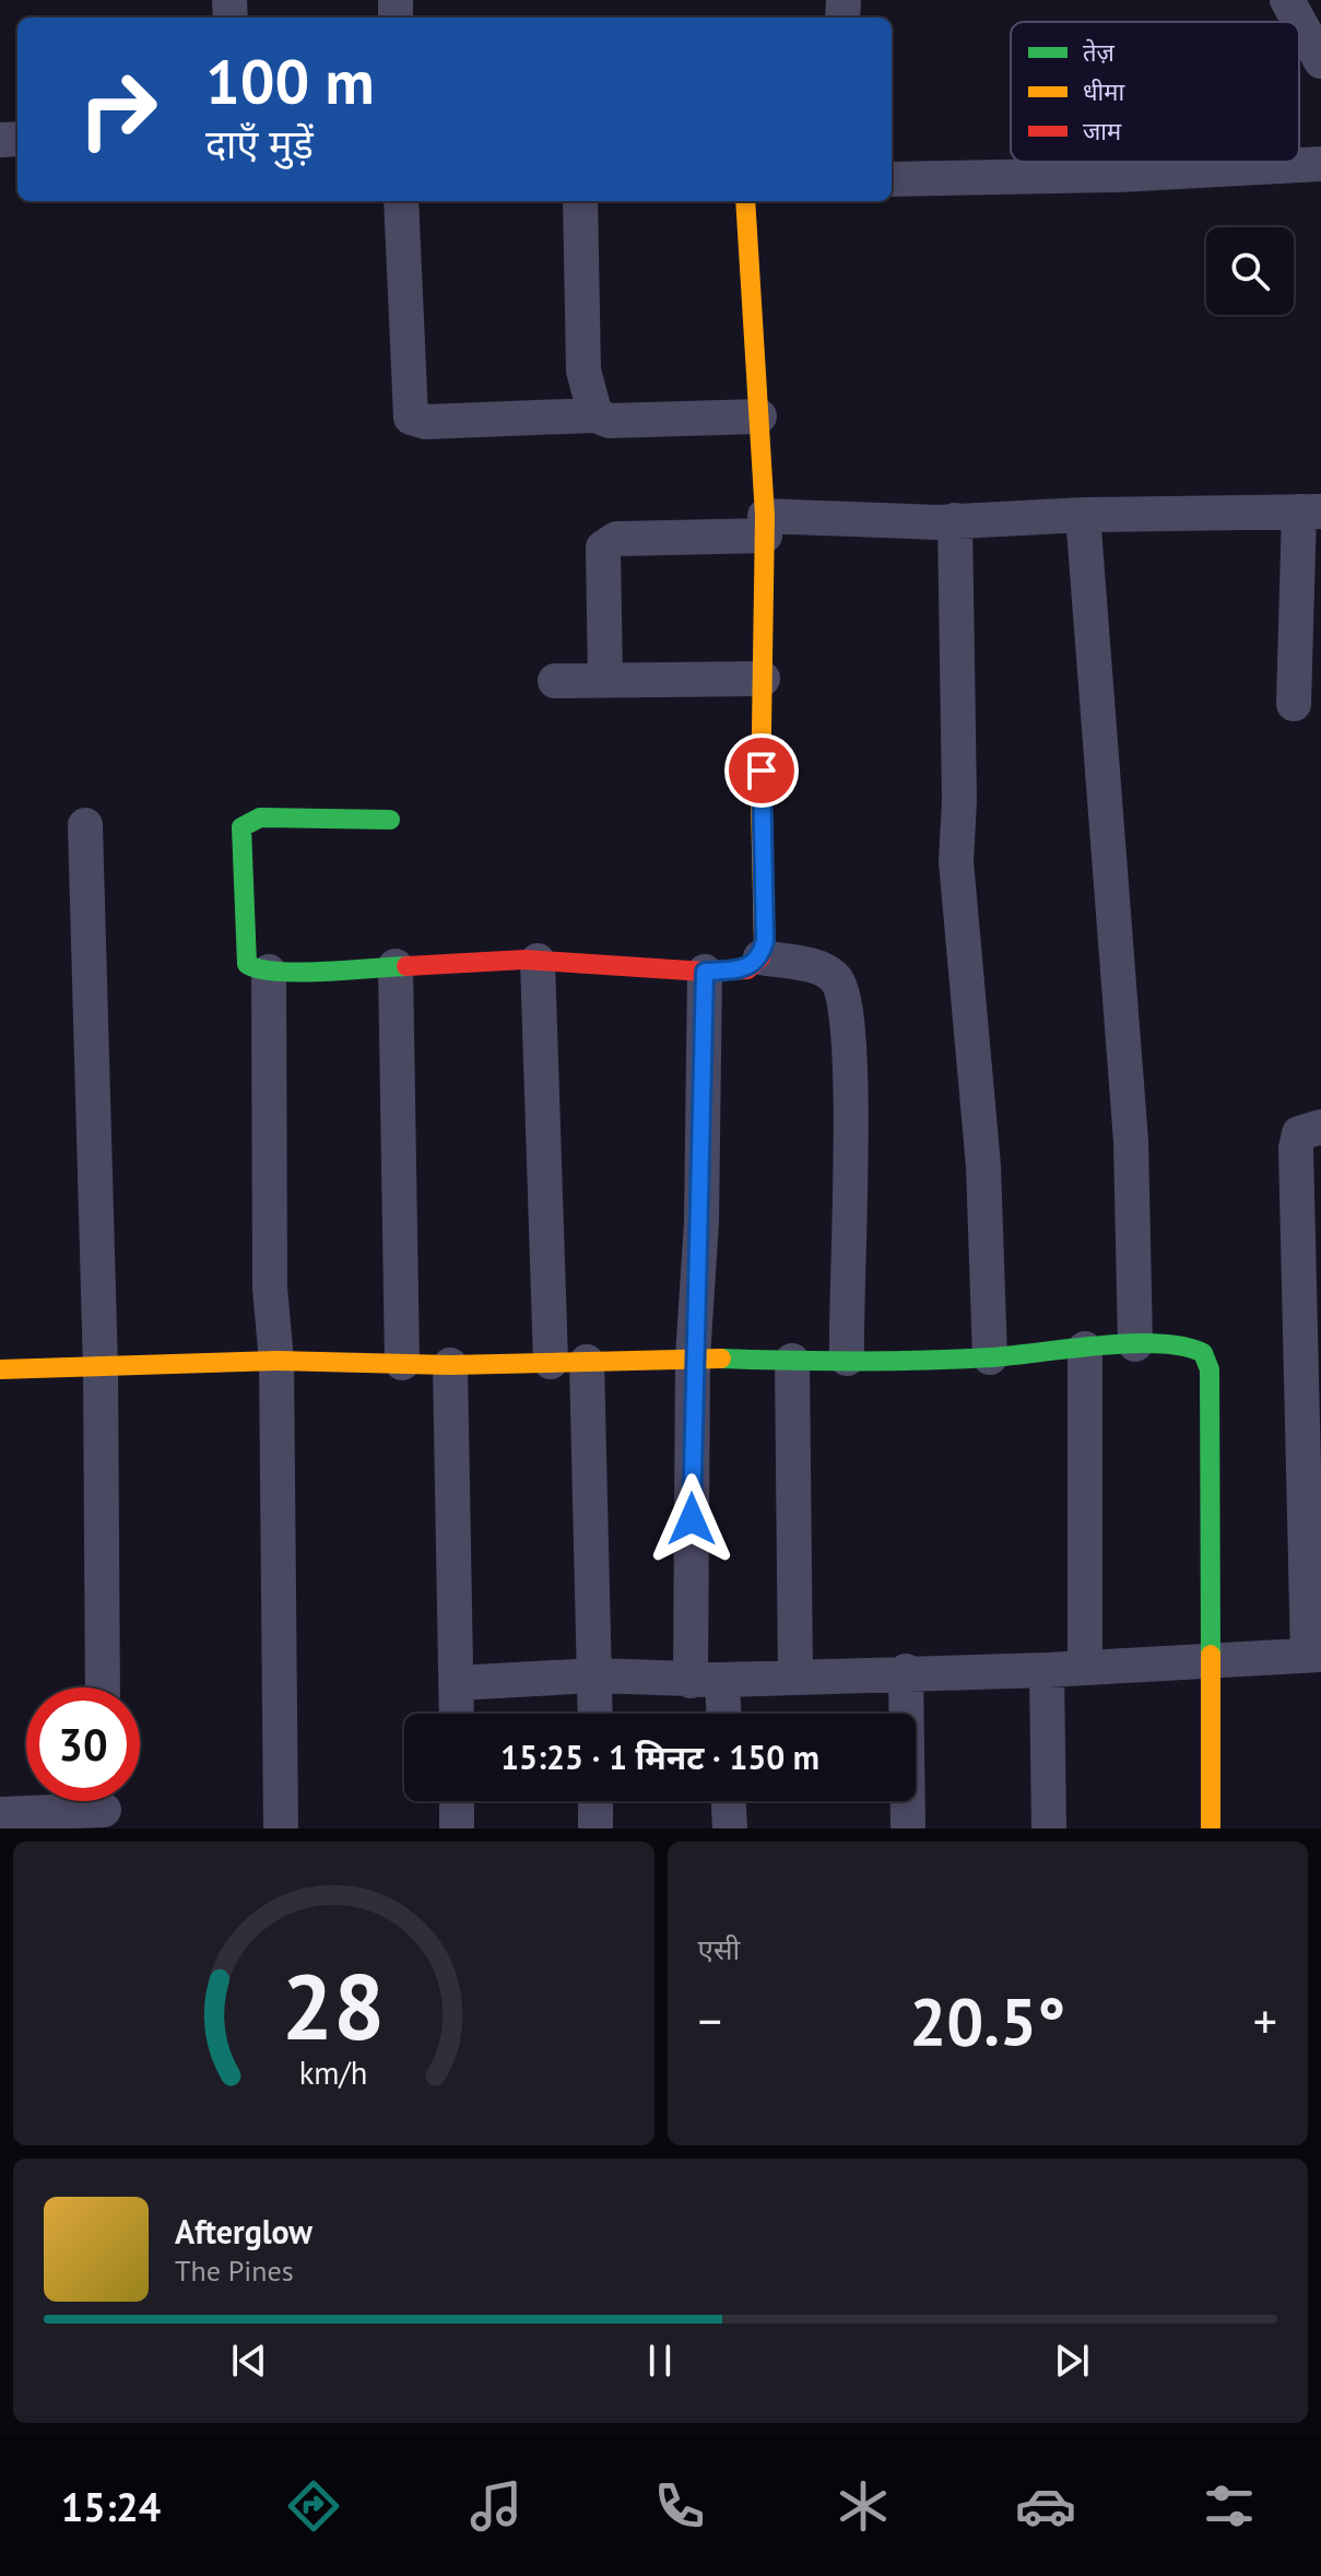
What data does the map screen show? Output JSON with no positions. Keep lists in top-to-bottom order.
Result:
{
  "legend": ["तेज़", "धीमा", "जाम"],
  "page": {
    "turn": ["100 m", "दाएँ मुड़ें"],
    "limit": "30",
    "trip": "15:25 · 1 मिनट · 150 m",
    "tile": "एसी",
    "heat": ["−", "20.5°", "+"],
    "song": ["Afterglow", "The Pines"],
    "tabs": "15:24",
    "gauge": ["28", "km/h"]
  }
}
